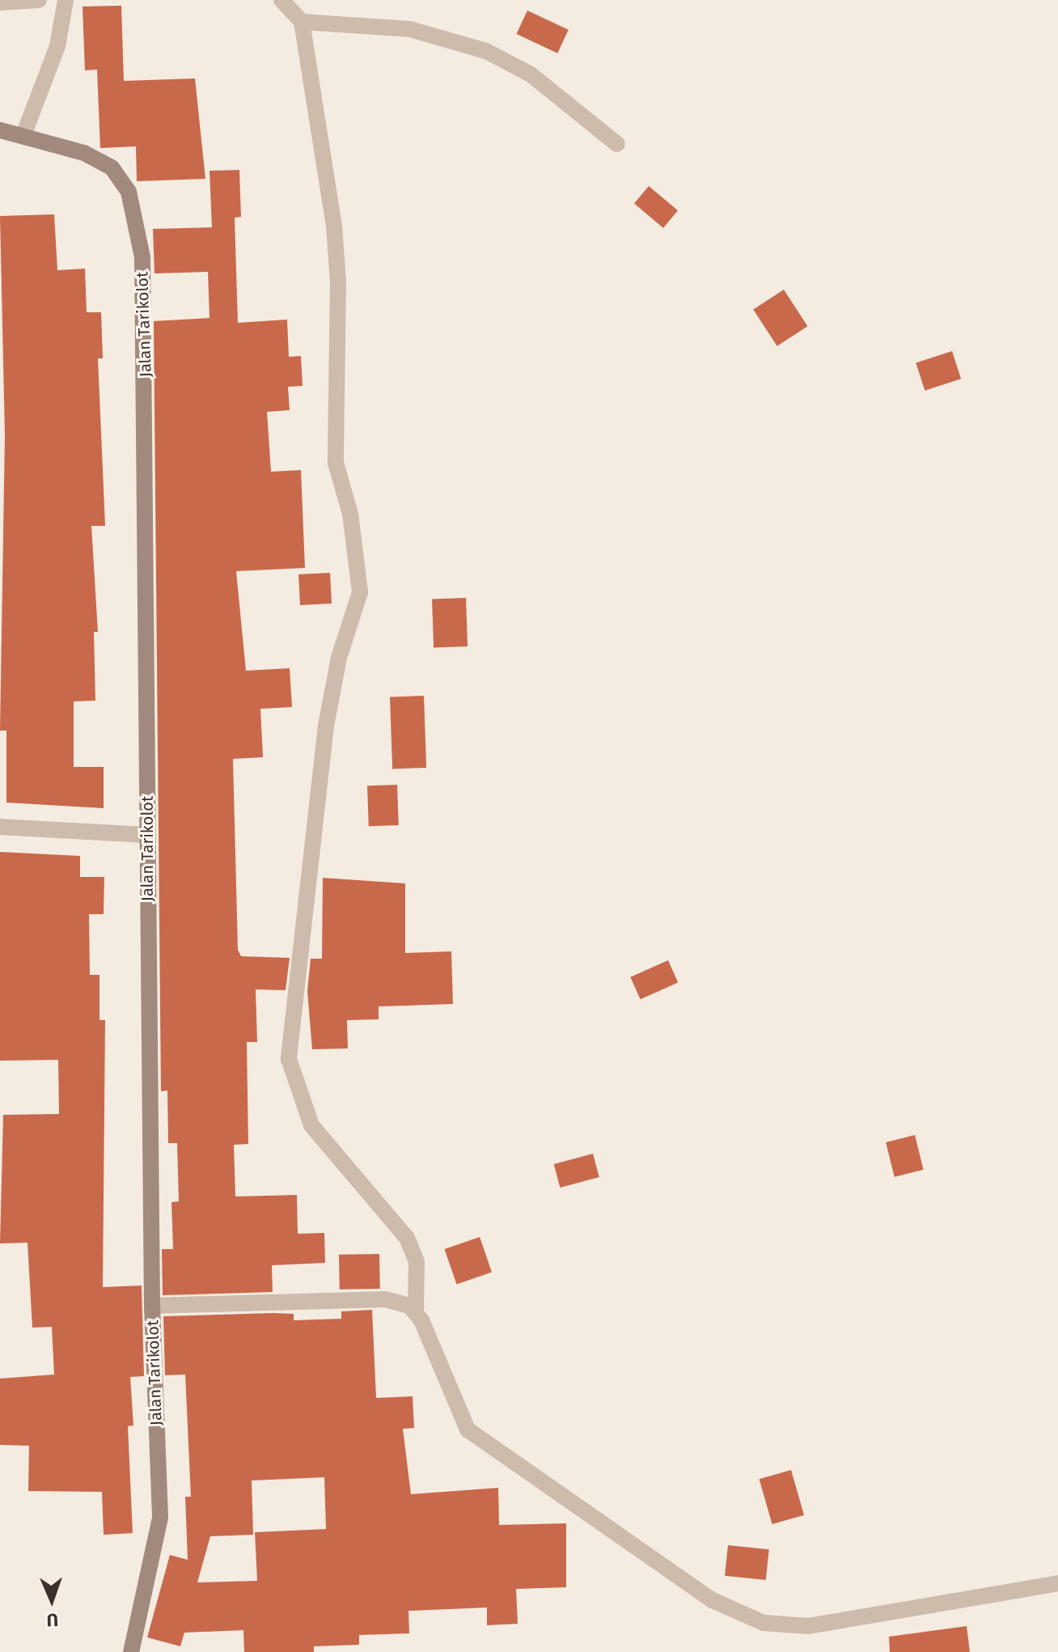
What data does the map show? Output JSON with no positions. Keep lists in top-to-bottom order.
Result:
{
  "streets": {
    "street": ["Jalan Tarikolot"]
  },
  "north": "bottom"
}
